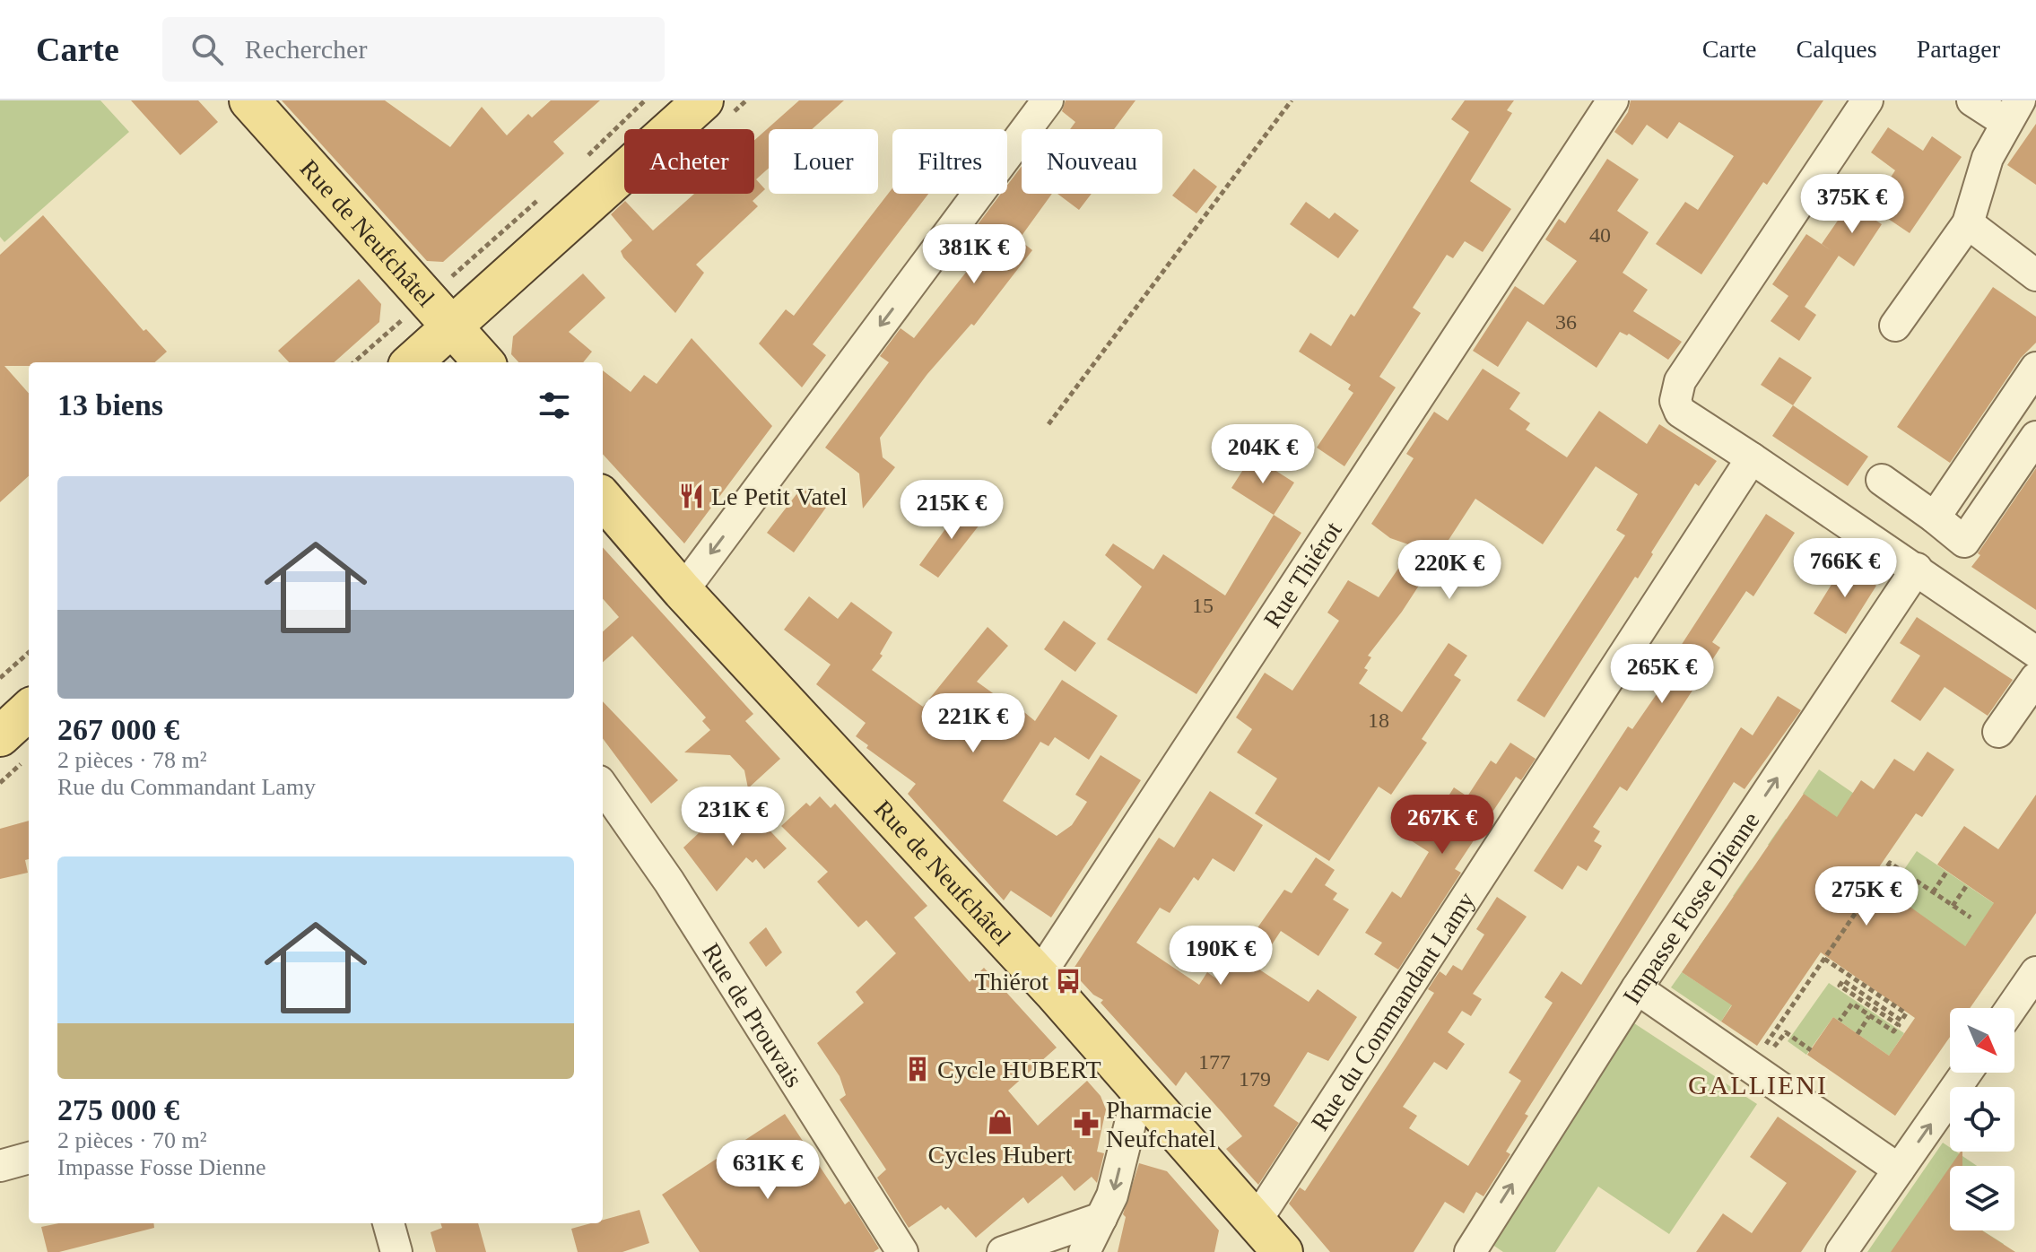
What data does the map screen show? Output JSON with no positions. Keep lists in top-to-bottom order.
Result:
{
  "streets": {
    "main road": ["Rue de Neufchâtel"],
    "street": [
      "Rue Thiérot",
      "Impasse Fosse Dienne",
      "Rue du Commandant Lamy",
      "Rue de Prouvais"
    ]
  },
  "crossings": [
    ["Rue de Neufchâtel", "Rue Thiérot"],
    ["Rue de Neufchâtel", "Rue du Commandant Lamy"]
  ],
  "one_way": ["Impasse Fosse Dienne"],
  "districts": ["GALLIENI"],
  "places": {
    "restaurant": ["Le Petit Vatel"],
    "bus stop": ["Thiérot"],
    "building": ["Cycle HUBERT"],
    "shop": ["Cycles Hubert"],
    "pharmacy": ["Pharmacie Neufchatel"]
  },
  "house_numbers": [
    "40",
    "36",
    "15",
    "18",
    "177",
    "179"
  ],
  "north": "bottom right",
  "page": {
    "header": "Carte",
    "search": "Rechercher",
    "nav": ["Carte", "Calques", "Partager"],
    "chip": [
      "Acheter",
      "Louer",
      "Filtres",
      "Nouveau"
    ],
    "price": [
      "375K €",
      "381K €",
      "204K €",
      "215K €",
      "766K €",
      "220K €",
      "265K €",
      "221K €",
      "231K €",
      "267K €",
      "275K €",
      "190K €",
      "631K €"
    ],
    "heading": "13 biens",
    "list": [
      {
        "name": "267 000 €",
        "note": "2 pièces · 78 m² · Rue du Commandant Lamy"
      },
      {
        "name": "275 000 €",
        "note": "2 pièces · 70 m² · Impasse Fosse Dienne"
      }
    ]
  }
}
